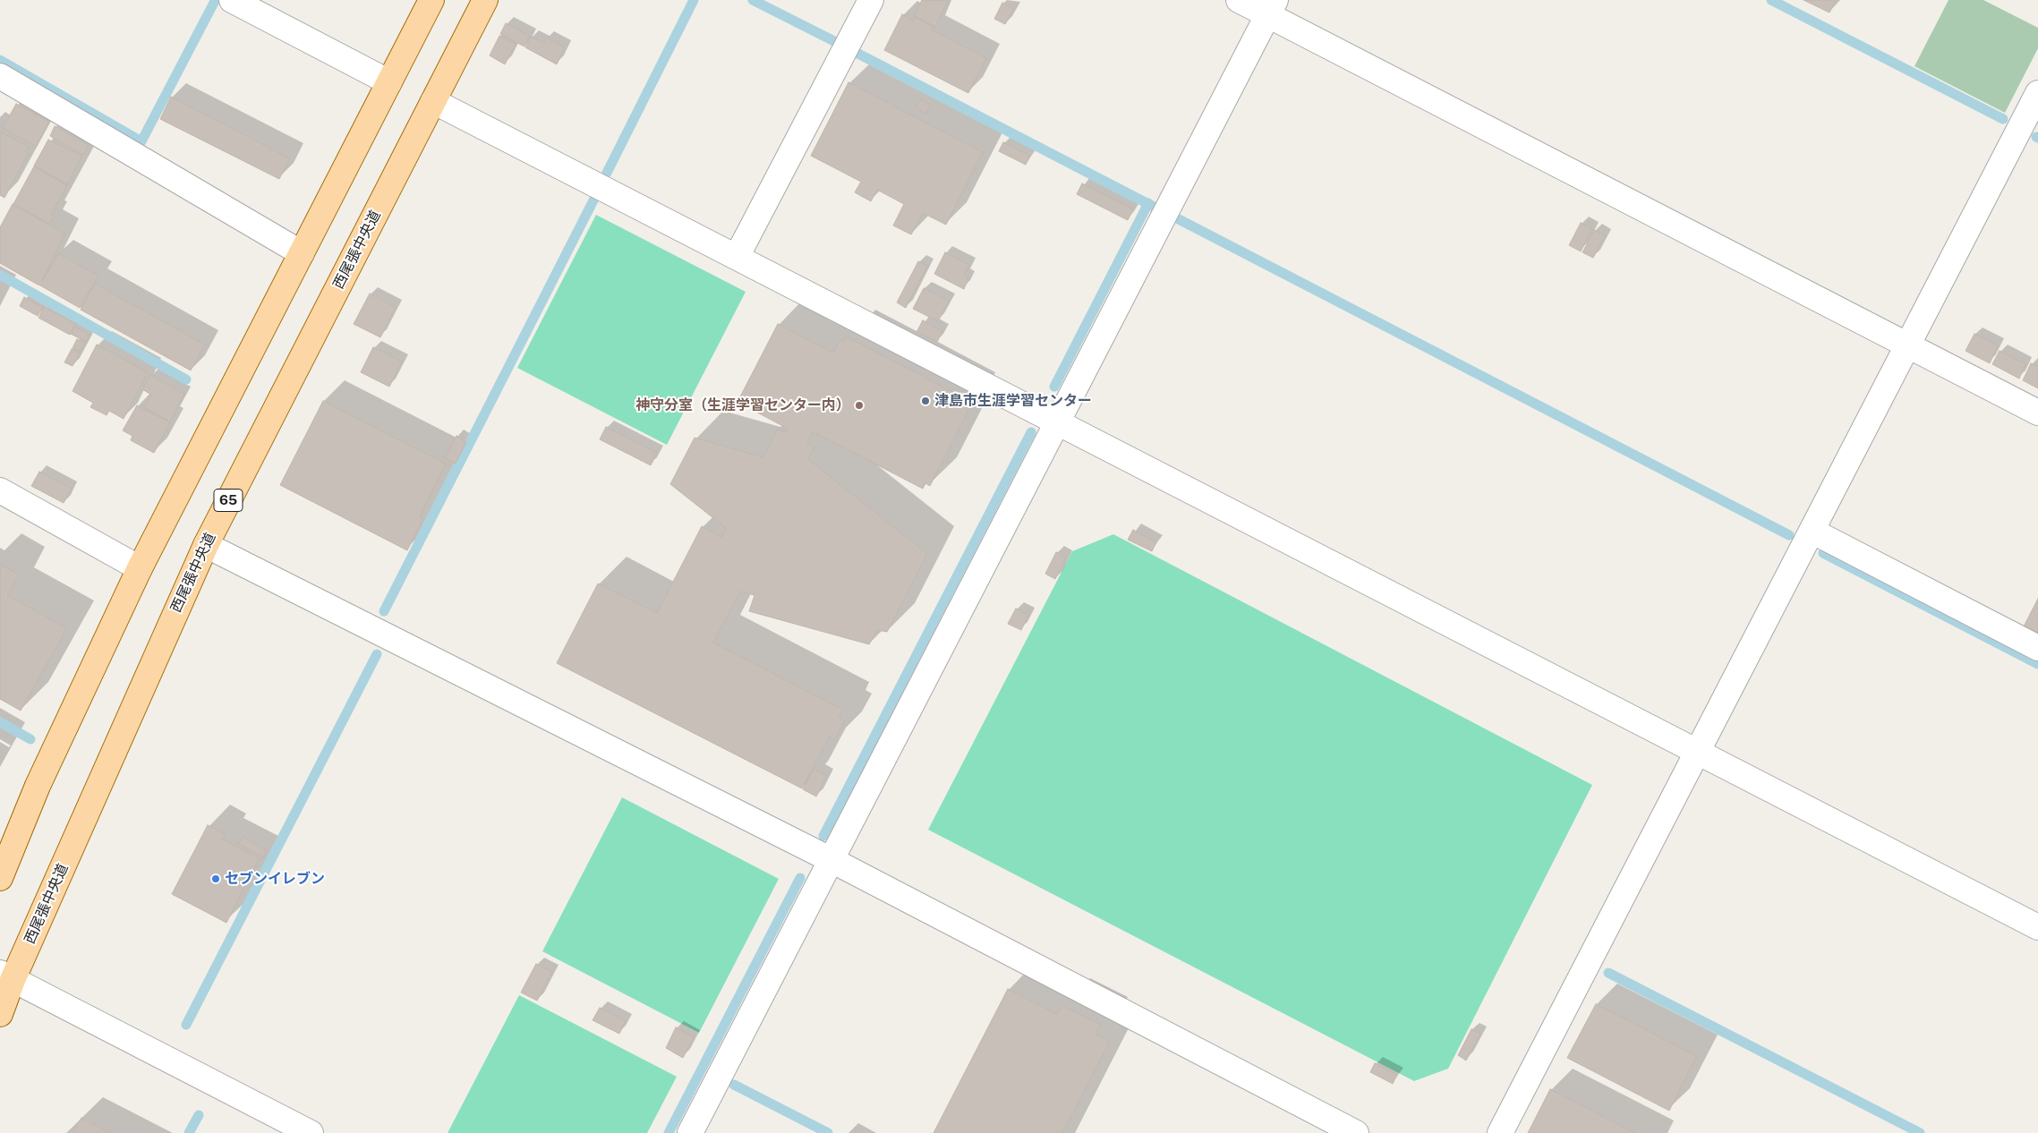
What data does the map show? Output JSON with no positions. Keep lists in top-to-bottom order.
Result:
{
  "streets": {
    "main road": ["西尾張中央道", "65"]
  },
  "places": ["津島市生涯学習センター", "神守分室（生涯学習センター内）", "セブンイレブン"]
}
